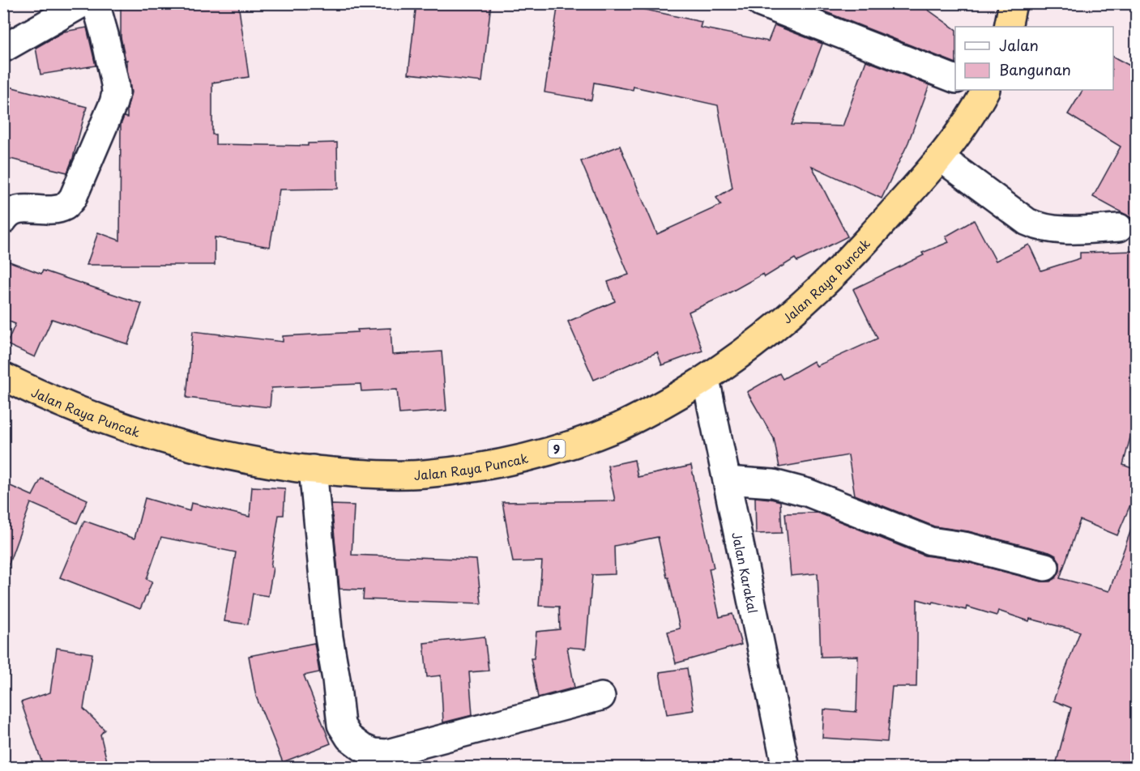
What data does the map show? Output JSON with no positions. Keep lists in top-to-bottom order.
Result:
{
  "streets": {
    "highway": ["Jalan Raya Puncak", "9"],
    "street": ["Jalan Karakal"]
  },
  "crossings": [
    ["Jalan Raya Puncak", "Jalan Karakal"]
  ],
  "legend": ["Jalan", "Bangunan"]
}
